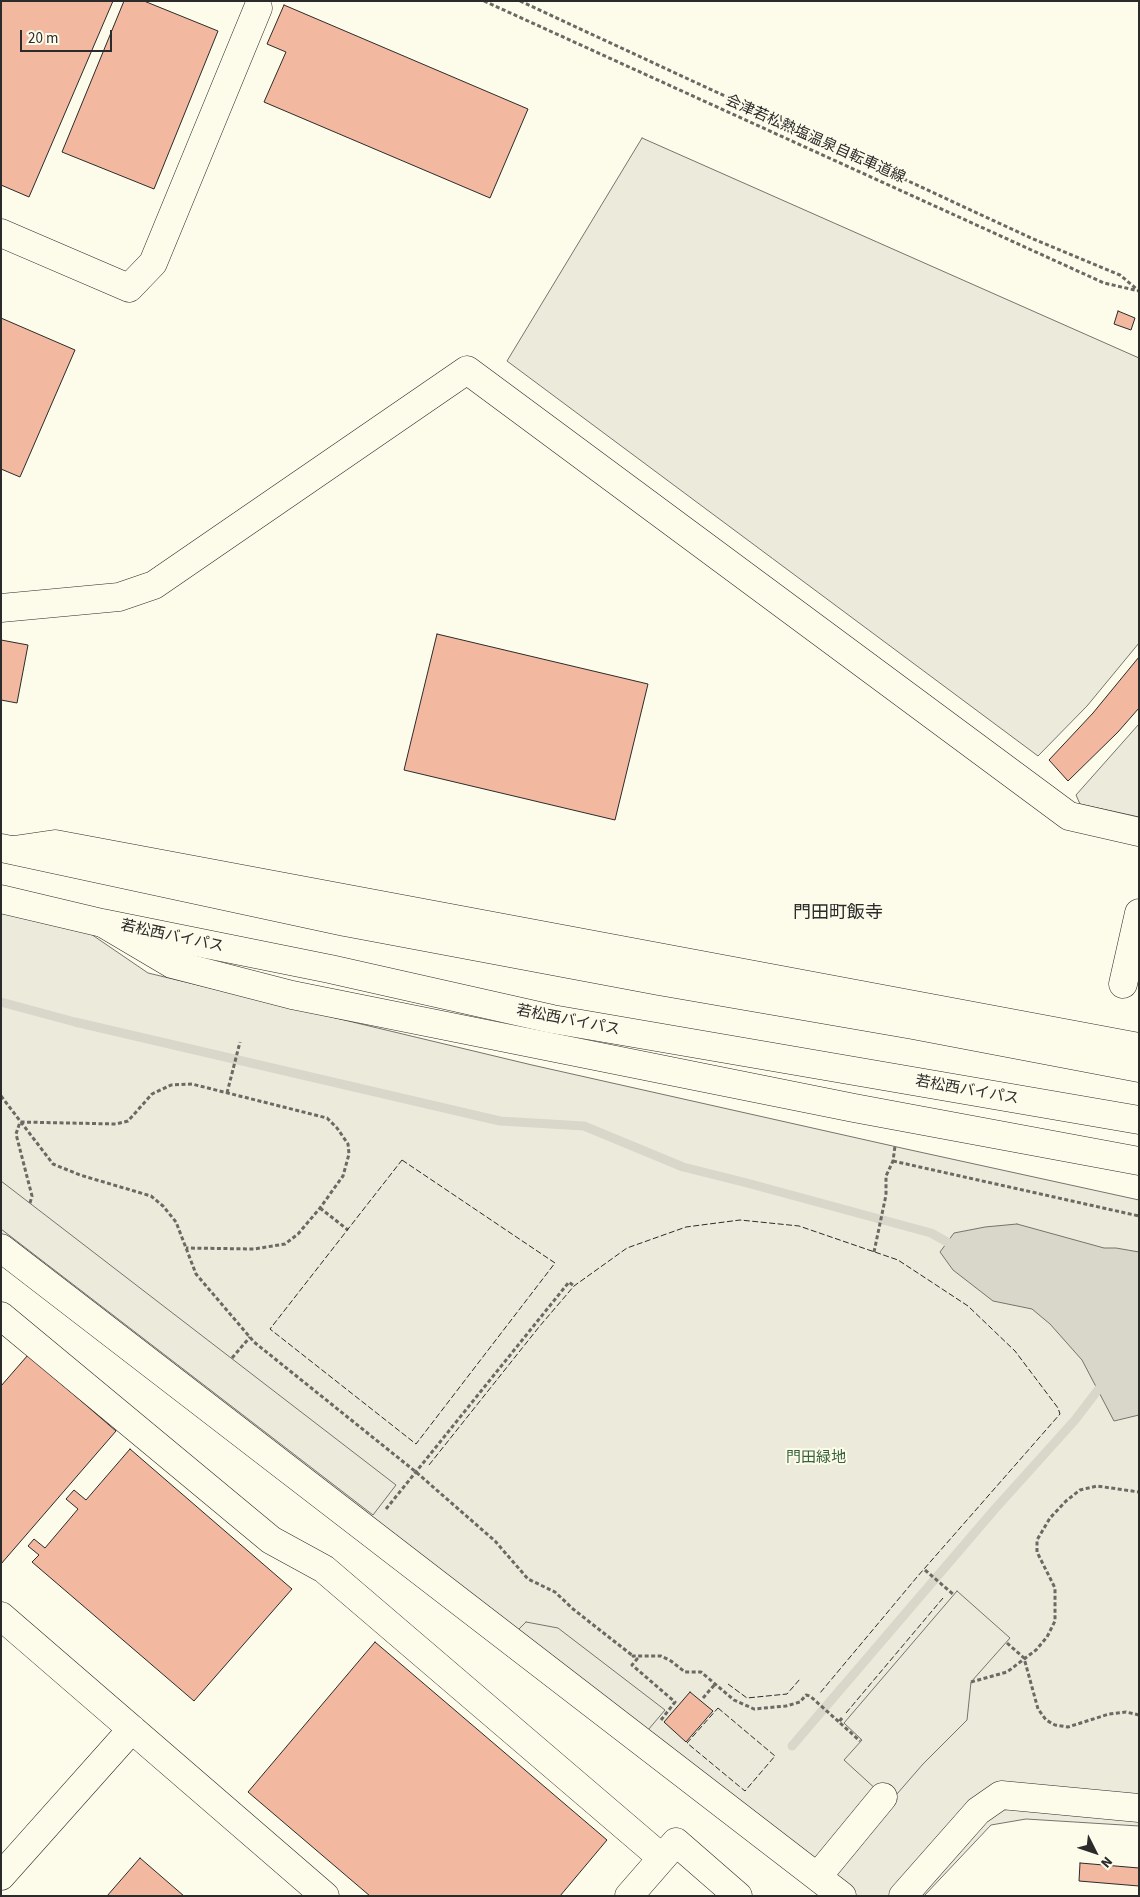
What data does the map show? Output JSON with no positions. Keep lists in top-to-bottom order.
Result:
{
  "streets": {
    "main road": ["若松西バイパス"],
    "path": ["会津若松熱塩温泉自転車道線"]
  },
  "districts": ["門田町飯寺"],
  "parks": ["門田緑地"],
  "scale_bar": "20 m",
  "north": "bottom right"
}
